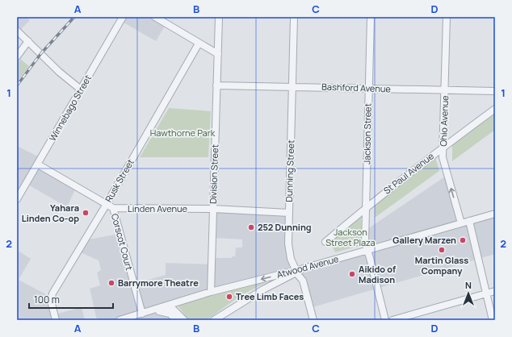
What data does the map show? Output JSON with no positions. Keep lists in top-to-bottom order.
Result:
{
  "streets": {
    "street": [
      "Bashford Avenue",
      "Winnebago Street",
      "Ohio Avenue",
      "Jackson Street",
      "Dunning Street",
      "St Paul Avenue",
      "Division Street",
      "Rusk Street",
      "Linden Avenue",
      "Corscot Court",
      "Atwood Avenue"
    ]
  },
  "crossings": [
    ["Bashford Avenue", "Ohio Avenue"],
    ["Bashford Avenue", "Jackson Street"],
    ["Bashford Avenue", "Dunning Street"],
    ["Bashford Avenue", "Division Street"],
    ["Ohio Avenue", "St Paul Avenue"],
    ["Ohio Avenue", "Atwood Avenue"],
    ["Jackson Street", "St Paul Avenue"],
    ["Jackson Street", "Atwood Avenue"],
    ["Dunning Street", "Linden Avenue"],
    ["Dunning Street", "Atwood Avenue"],
    ["Division Street", "Linden Avenue"],
    ["Division Street", "Atwood Avenue"],
    ["Linden Avenue", "Corscot Court"],
    ["Corscot Court", "Atwood Avenue"]
  ],
  "one_way": ["Ohio Avenue"],
  "parks": ["Hawthorne Park", "Jackson Street Plaza"],
  "places": [
    "Yahara Linden Co-op",
    "252 Dunning",
    "Gallery Marzen",
    "Martin Glass Company",
    "Aikido of Madison",
    "Barrymore Theatre",
    "Tree Limb Faces"
  ],
  "scale_bar": "100 m",
  "north": "top",
  "grid": {
    "columns": [
      "A",
      "B",
      "C",
      "D"
    ],
    "rows": ["1", "2"]
  }
}
